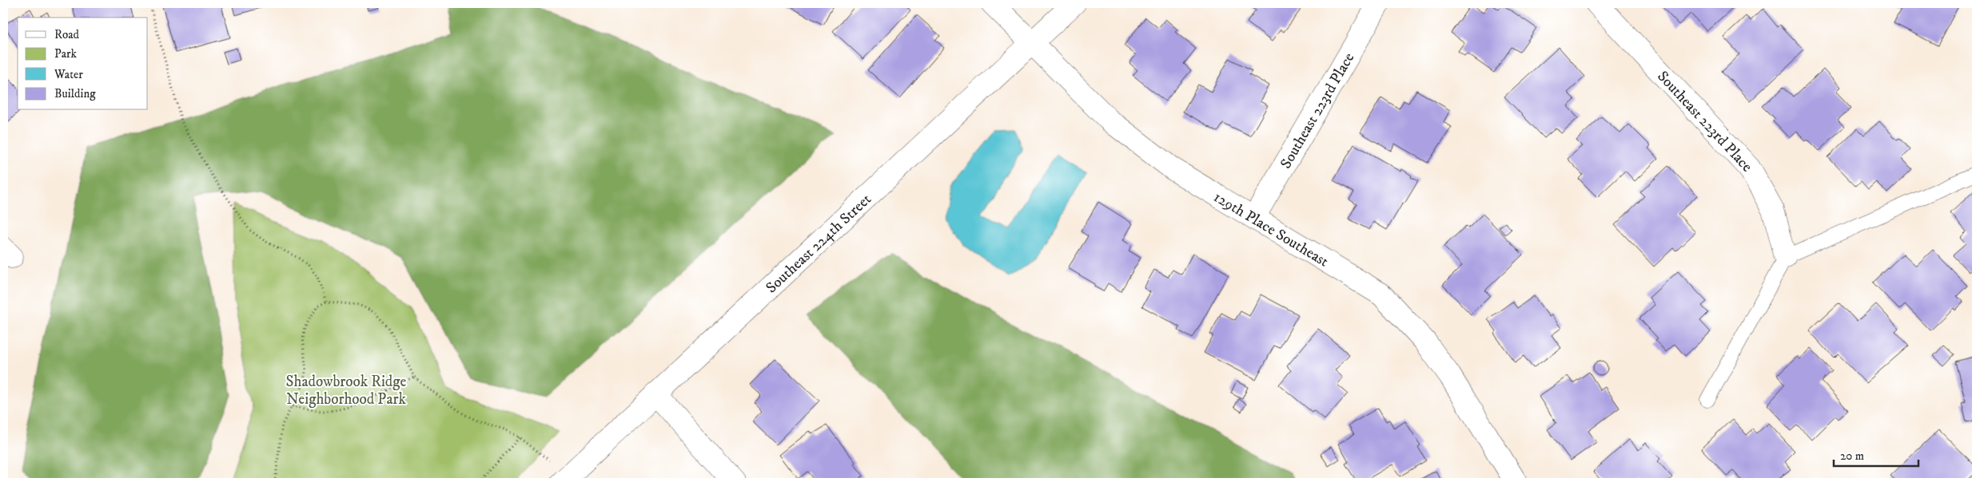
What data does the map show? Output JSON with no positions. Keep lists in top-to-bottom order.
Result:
{
  "streets": {
    "street": ["Southeast 223rd Place", "129th Place Southeast", "Southeast 224th Street"]
  },
  "crossings": [
    ["Southeast 223rd Place", "129th Place Southeast"],
    ["129th Place Southeast", "Southeast 224th Street"]
  ],
  "parks": ["Shadowbrook Ridge Neighborhood Park"],
  "legend": [
    "Road",
    "Park",
    "Water",
    "Building"
  ],
  "scale_bar": "20 m"
}
